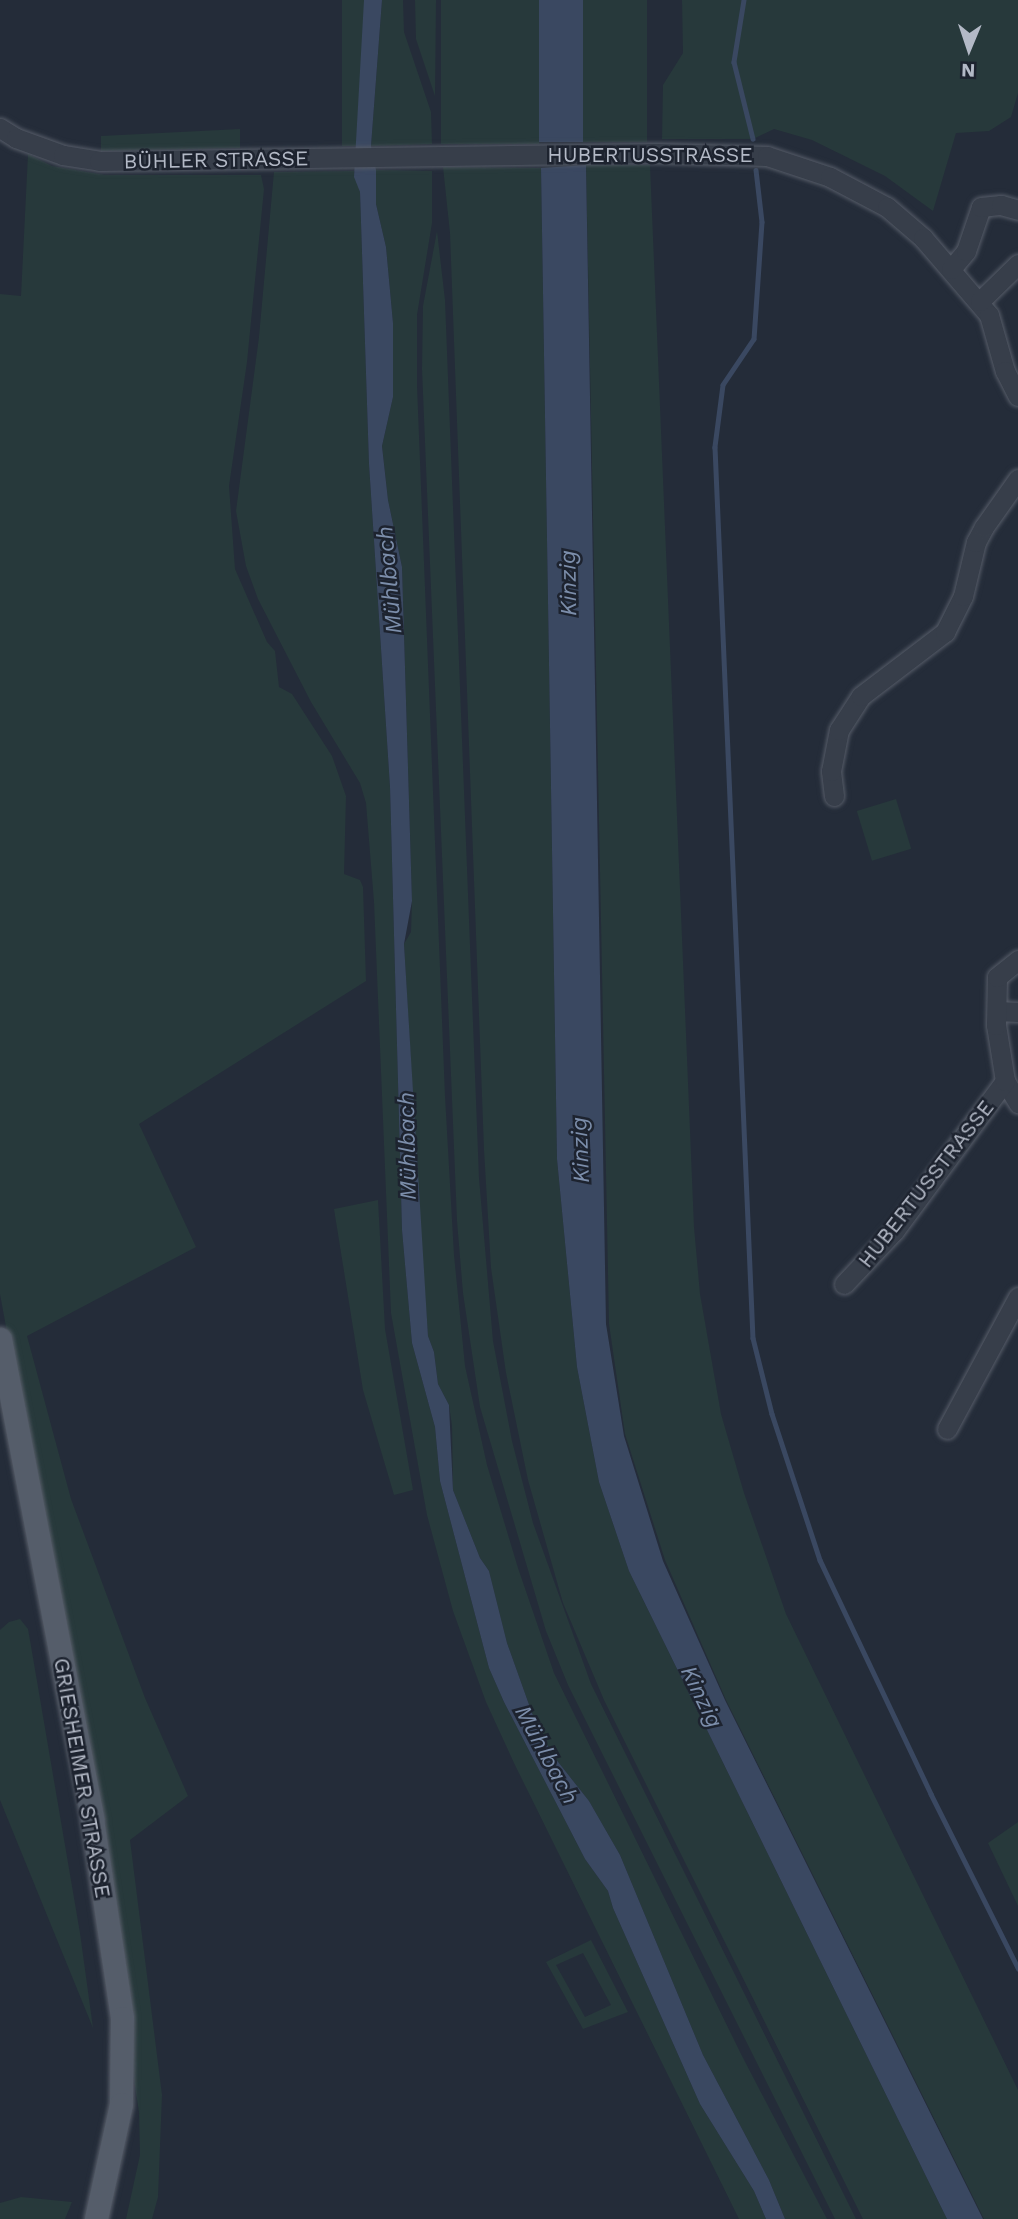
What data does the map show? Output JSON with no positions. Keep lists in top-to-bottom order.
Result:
{
  "streets": {
    "main road": ["GRIESHEIMER STRASSE"],
    "street": ["HUBERTUSSTRASSE", "BÜHLER STRASSE"]
  },
  "crossings": [
    ["HUBERTUSSTRASSE", "BÜHLER STRASSE"]
  ],
  "water": ["Mühlbach", "Kinzig"],
  "north": "bottom"
}
